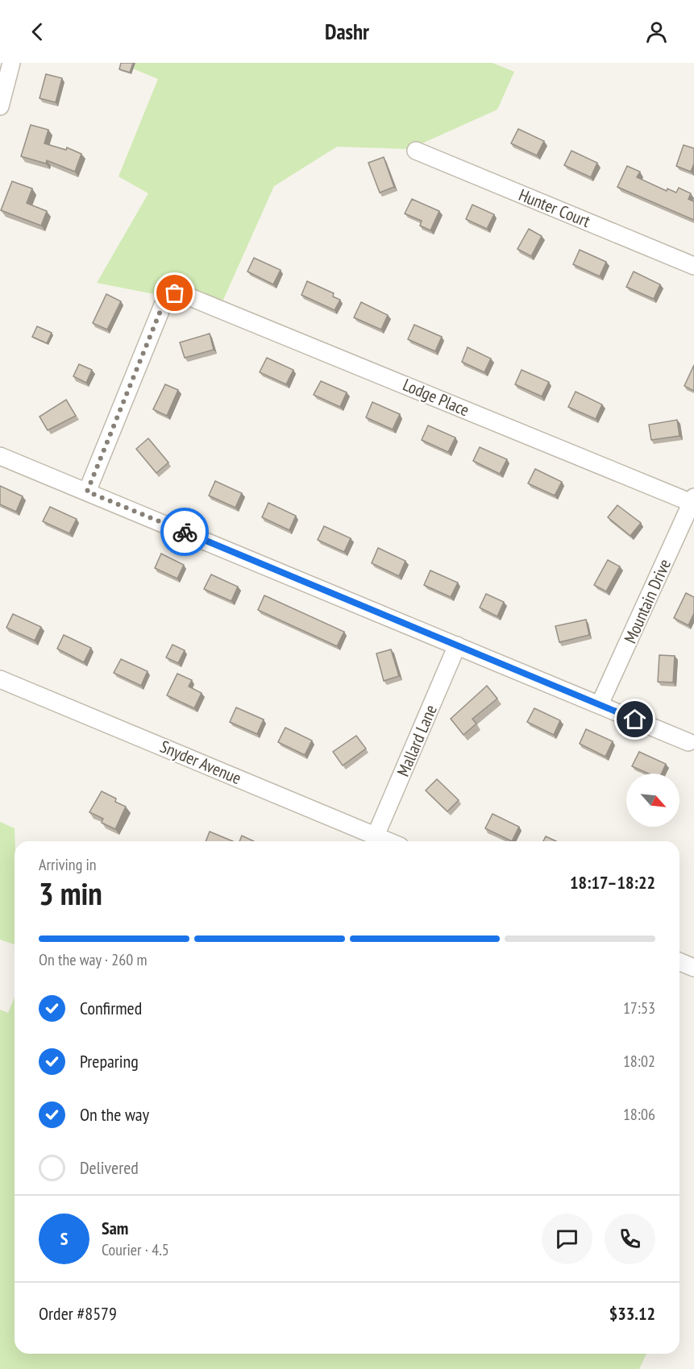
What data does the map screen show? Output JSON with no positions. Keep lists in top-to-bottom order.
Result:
{
  "streets": {
    "street": [
      "Hunter Court",
      "Lodge Place",
      "Mountain Drive",
      "Mallard Lane",
      "Snyder Avenue"
    ]
  },
  "crossings": [
    ["Lodge Place", "Mountain Drive"],
    ["Mallard Lane", "Snyder Avenue"]
  ],
  "north": "bottom right",
  "page": {
    "header": "Dashr",
    "heading": ["3 min", "Arriving in", "18:17–18:22"],
    "panel": [
      "Sam",
      "Courier · 4.5",
      "Order #8579",
      "$33.12"
    ],
    "bar": "On the way · 260 m",
    "list": [
      ["Confirmed", "17:53"],
      ["Preparing", "18:02"],
      ["On the way", "18:06"],
      "Delivered"
    ],
    "round": "S"
  }
}
